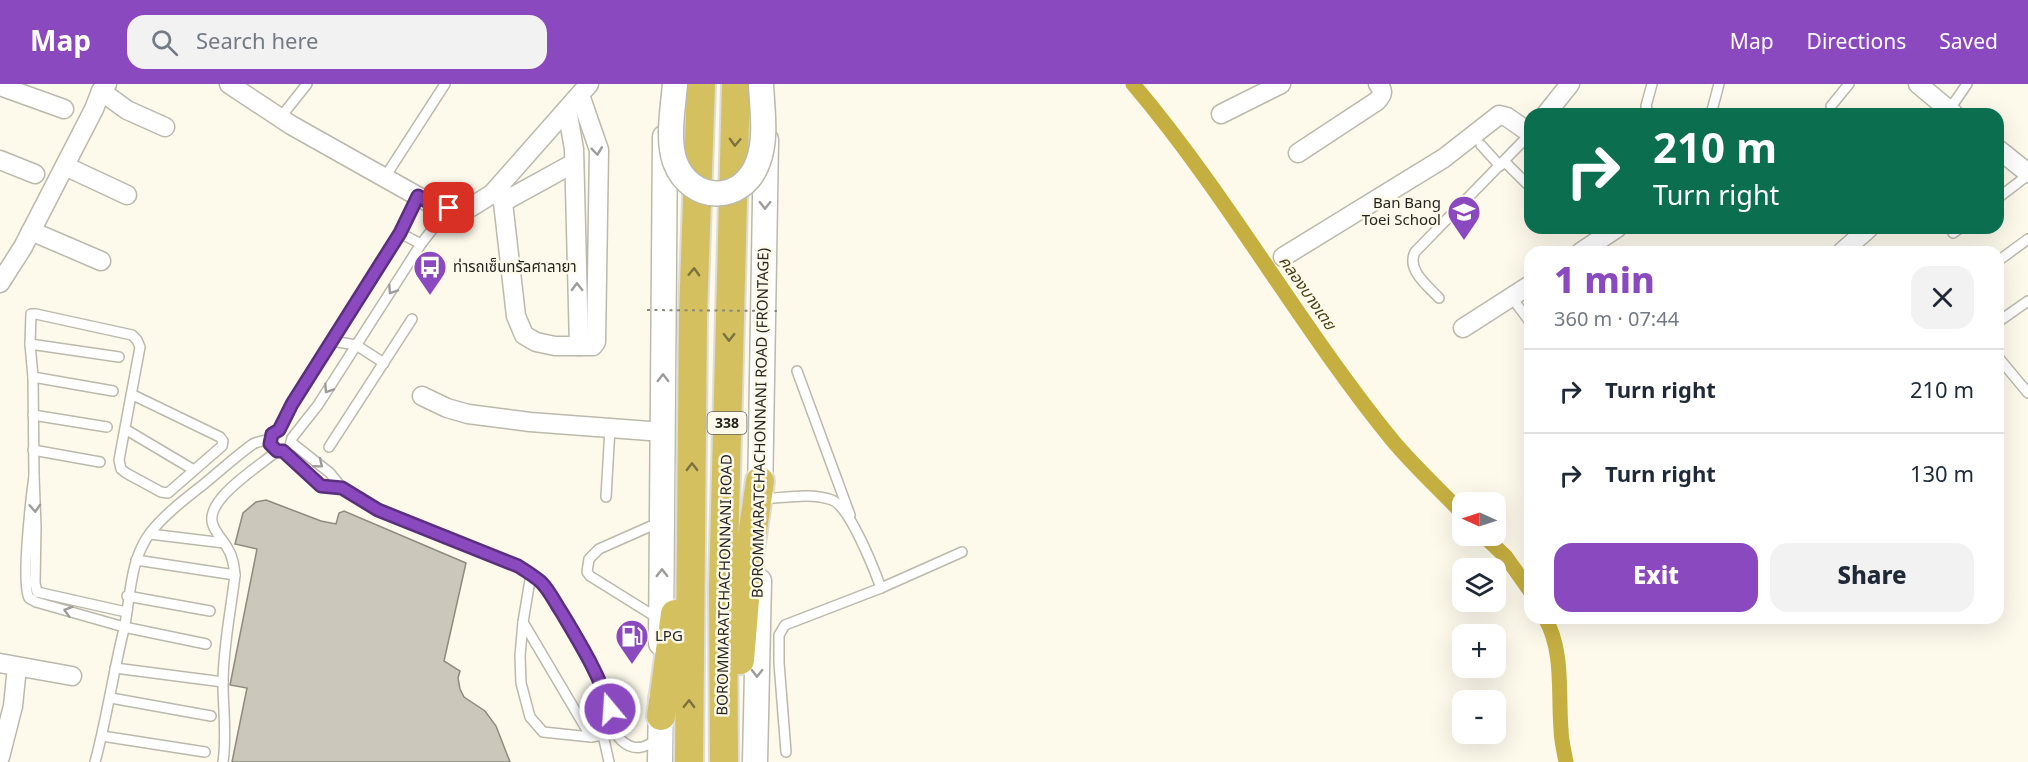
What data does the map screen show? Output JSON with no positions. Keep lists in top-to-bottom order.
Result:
{
  "streets": {
    "highway": ["338", "BOROMMARATCHACHONNANI ROAD"],
    "main road": ["BOROMMARATCHACHONNANI ROAD (FRONTAGE)"]
  },
  "water": ["คลองบางเตย"],
  "places": {
    "school or university": ["Ban Bang Toei School"],
    "bus stop": ["ท่ารถเซ็นทรัลศาลายา"],
    "fuel station": ["LPG"]
  },
  "north": "left",
  "page": {
    "header": "Map",
    "search": "Search here",
    "nav": ["Map", "Directions", "Saved"],
    "turn": ["210 m", "Turn right"],
    "heading": ["1 min", "360 m · 07:44"],
    "list": [
      {
        "name": "Turn right",
        "value": "210 m"
      },
      {
        "name": "Turn right",
        "value": "130 m"
      }
    ],
    "map_buttons": ["+", "−"],
    "buttons": ["Exit", "Share"]
  }
}
